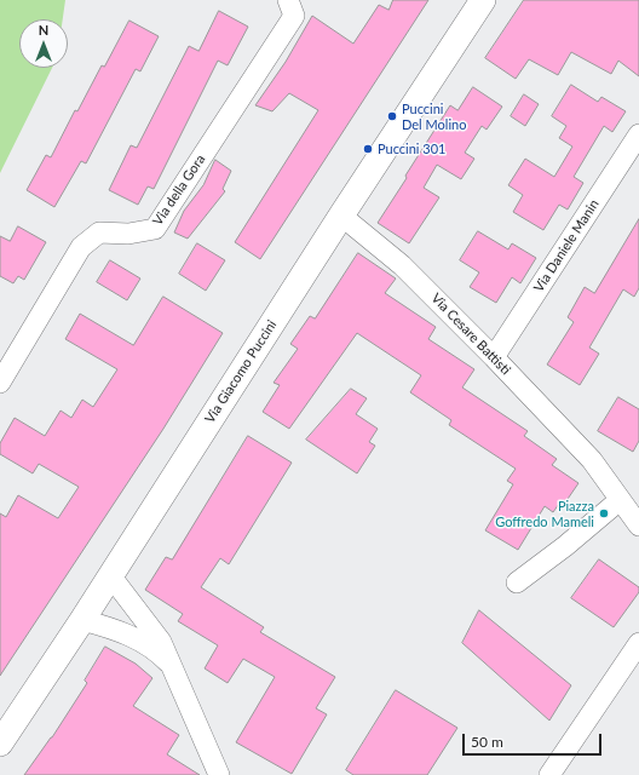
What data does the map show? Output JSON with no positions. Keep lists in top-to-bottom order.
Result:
{
  "streets": {
    "street": [
      "Via della Gora",
      "Via Daniele Manin",
      "Via Cesare Battisti",
      "Via Giacomo Puccini"
    ]
  },
  "crossings": [
    ["Via Daniele Manin", "Via Cesare Battisti"],
    ["Via Cesare Battisti", "Via Giacomo Puccini"]
  ],
  "places": ["Puccini Del Molino", "Puccini 301", "Piazza Goffredo Mameli"],
  "scale_bar": "50 m",
  "north": "top"
}
